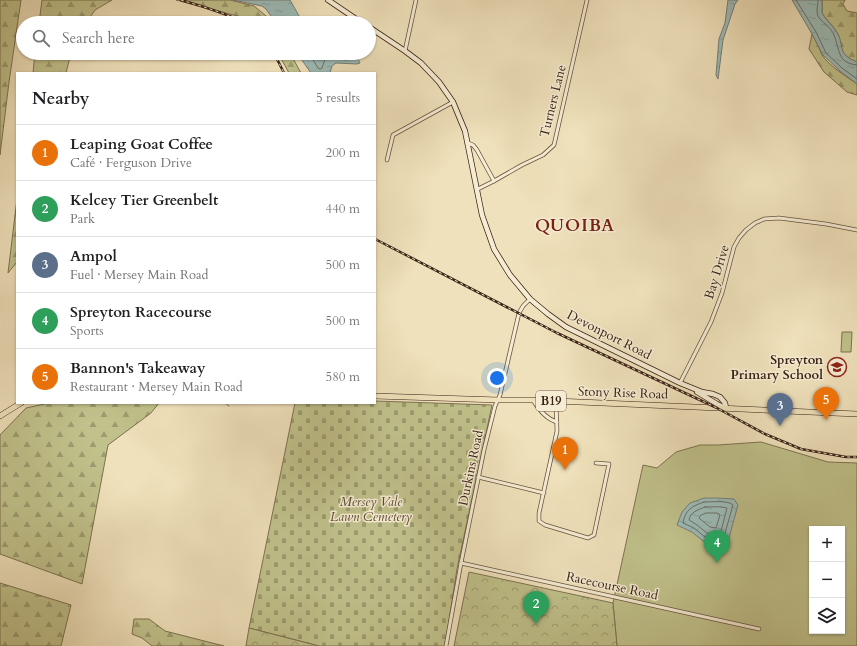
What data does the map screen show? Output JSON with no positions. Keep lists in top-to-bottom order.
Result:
{
  "streets": {
    "main road": ["Devonport Road", "Stony Rise Road", "B19"],
    "street": [
      "Turners Lane",
      "Bay Drive",
      "Durkins Road",
      "Racecourse Road"
    ]
  },
  "crossings": [
    ["Turners Lane", "Devonport Road"],
    ["Bay Drive", "Devonport Road"],
    ["Devonport Road", "Stony Rise Road"],
    ["Devonport Road", "B19"],
    ["Devonport Road", "Durkins Road"],
    ["Stony Rise Road", "B19"],
    ["Stony Rise Road", "Durkins Road"],
    ["Durkins Road", "Racecourse Road"]
  ],
  "districts": ["QUOIBA"],
  "parks": ["Mersey Vale Lawn Cemetery"],
  "places": {
    "school or university": ["Spreyton Primary School"]
  },
  "page": {
    "search": "Search here",
    "heading": ["Nearby", "5 results"],
    "list": [
      {
        "mark": "1",
        "name": "Leaping Goat Coffee",
        "note": "Café · Ferguson Drive",
        "value": "200 m"
      },
      {
        "mark": "2",
        "name": "Kelcey Tier Greenbelt",
        "note": "Park",
        "value": "440 m"
      },
      {
        "mark": "3",
        "name": "Ampol",
        "note": "Fuel · Mersey Main Road",
        "value": "500 m"
      },
      {
        "mark": "4",
        "name": "Spreyton Racecourse",
        "note": "Sports",
        "value": "500 m"
      },
      {
        "mark": "5",
        "name": "Bannon's Takeaway",
        "note": "Restaurant · Mersey Main Road",
        "value": "580 m"
      }
    ],
    "pins": [
      "5",
      "3",
      "1",
      "4",
      "2"
    ],
    "map_buttons": ["+", "−"]
  }
}
